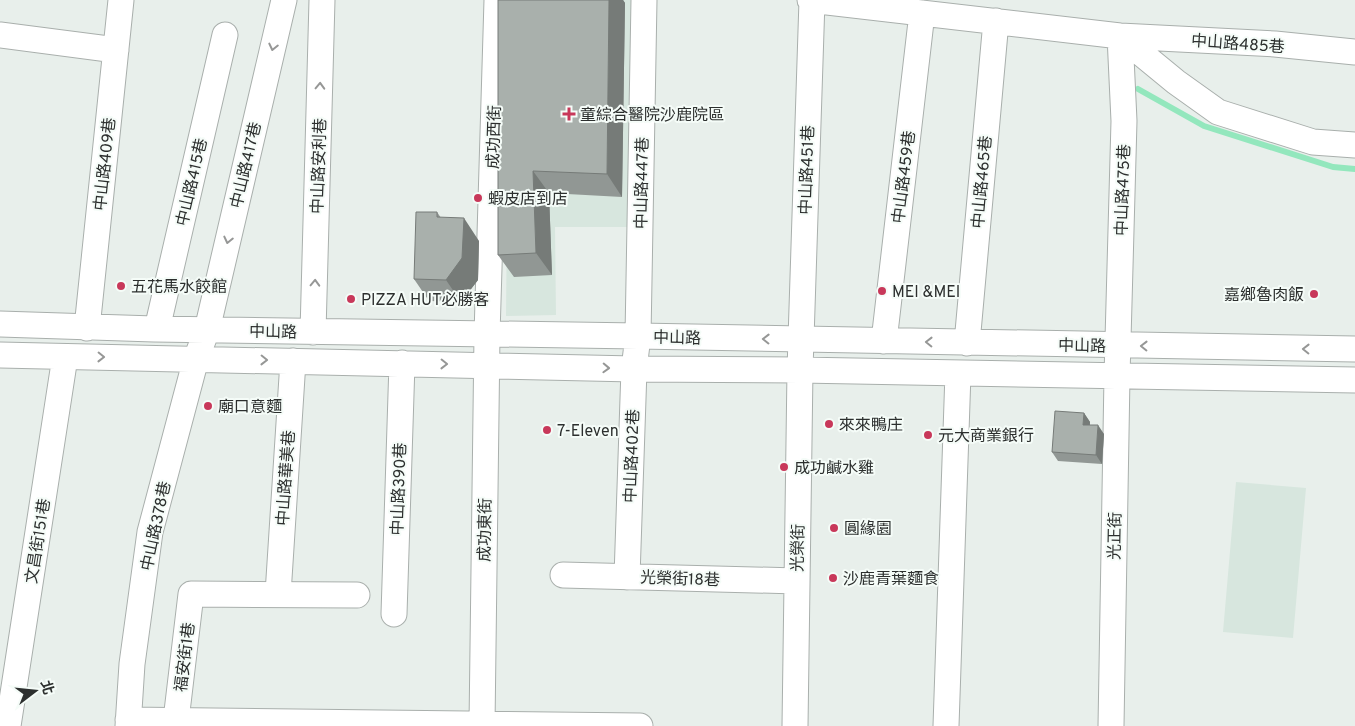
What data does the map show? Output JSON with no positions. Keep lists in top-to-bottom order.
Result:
{
  "streets": {
    "street": [
      "中山路485巷",
      "成功西街",
      "中山路409巷",
      "中山路417巷",
      "中山路安利巷",
      "中山路451巷",
      "中山路459巷",
      "中山路415巷",
      "中山路465巷",
      "中山路447巷",
      "中山路475巷",
      "中山路",
      "中山路402巷",
      "中山路華美巷",
      "中山路390巷",
      "中山路378巷",
      "成功東街",
      "光正街",
      "文昌街151巷",
      "光榮街",
      "光榮街18巷",
      "福安街1巷"
    ]
  },
  "crossings": [
    ["中山路485巷", "中山路451巷"],
    ["中山路485巷", "中山路459巷"],
    ["中山路485巷", "中山路465巷"],
    ["中山路485巷", "中山路475巷"],
    ["成功西街", "中山路"],
    ["成功西街", "成功東街"],
    ["中山路409巷", "中山路"],
    ["中山路417巷", "中山路"],
    ["中山路417巷", "中山路378巷"],
    ["中山路安利巷", "中山路"],
    ["中山路451巷", "中山路"],
    ["中山路451巷", "光榮街"],
    ["中山路459巷", "中山路"],
    ["中山路415巷", "中山路"],
    ["中山路465巷", "中山路"],
    ["中山路447巷", "中山路"],
    ["中山路447巷", "中山路402巷"],
    ["中山路475巷", "中山路"],
    ["中山路475巷", "光正街"],
    ["中山路", "中山路402巷"],
    ["中山路", "中山路華美巷"],
    ["中山路", "中山路390巷"],
    ["中山路", "中山路378巷"],
    ["中山路", "成功東街"],
    ["中山路", "光正街"],
    ["中山路", "文昌街151巷"],
    ["中山路", "光榮街"],
    ["中山路402巷", "光榮街18巷"],
    ["中山路華美巷", "福安街1巷"],
    ["光榮街", "光榮街18巷"]
  ],
  "one_way": ["中山路417巷", "中山路安利巷"],
  "places": {
    "health": ["童綜合醫院沙鹿院區"],
    "other": [
      "蝦皮店到店",
      "五花馬水餃館",
      "MEI &MEI",
      "嘉鄉魯肉飯",
      "PIZZA HUT必勝客",
      "廟口意麵",
      "來來鴨庄",
      "7-Eleven",
      "元大商業銀行",
      "成功鹹水雞",
      "圓緣園",
      "沙鹿青葉麵食"
    ]
  },
  "north": "right"
}
